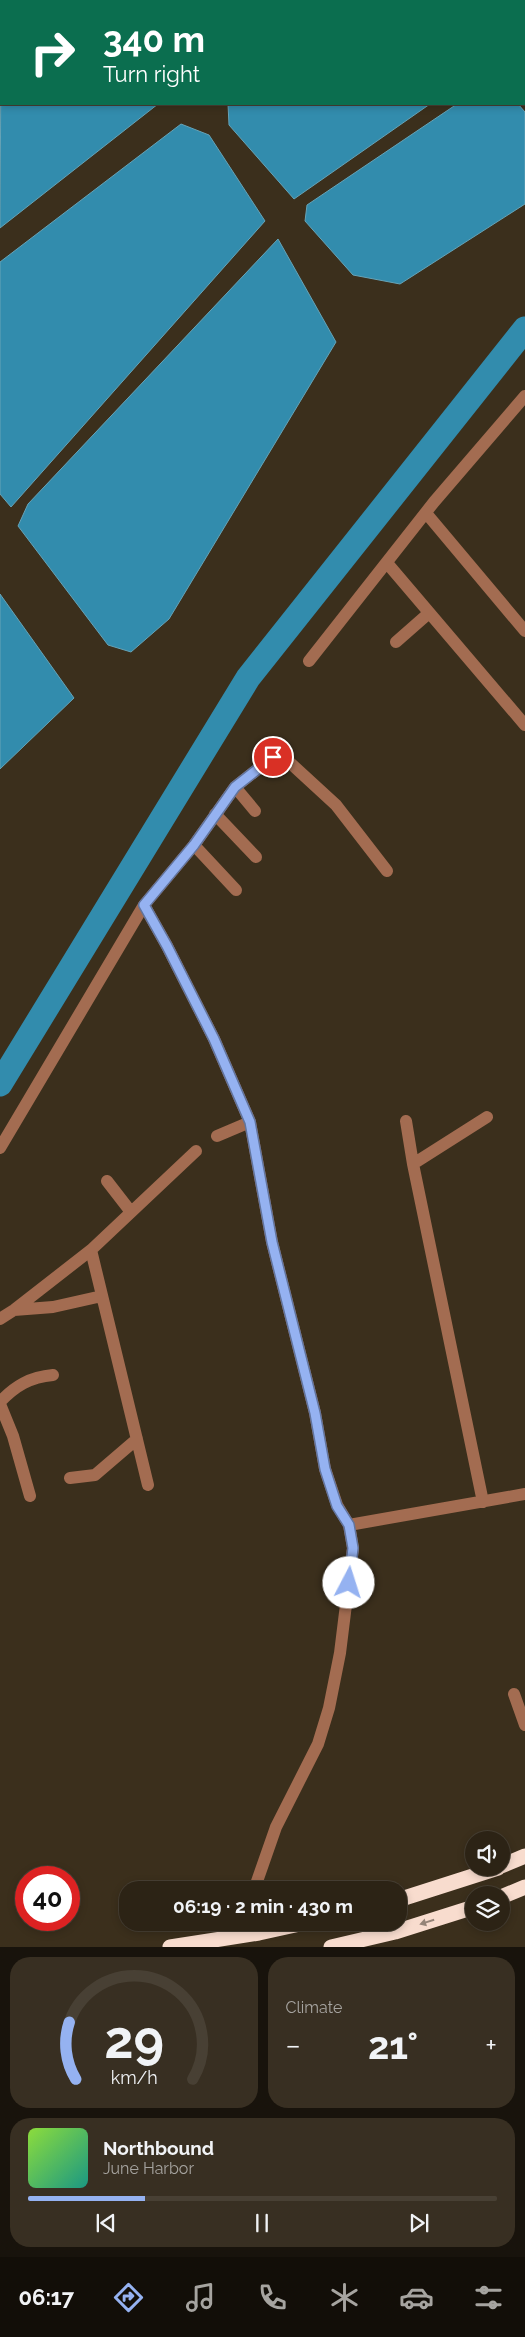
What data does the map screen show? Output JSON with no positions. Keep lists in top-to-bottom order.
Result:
{
  "page": {
    "turn": ["340 m", "Turn right"],
    "limit": "40",
    "trip": "06:19 · 2 min · 430 m",
    "tile": "Climate",
    "heat": ["−", "21°", "+"],
    "song": ["Northbound", "June Harbor"],
    "tabs": "06:17",
    "gauge": ["29", "km/h"]
  }
}
